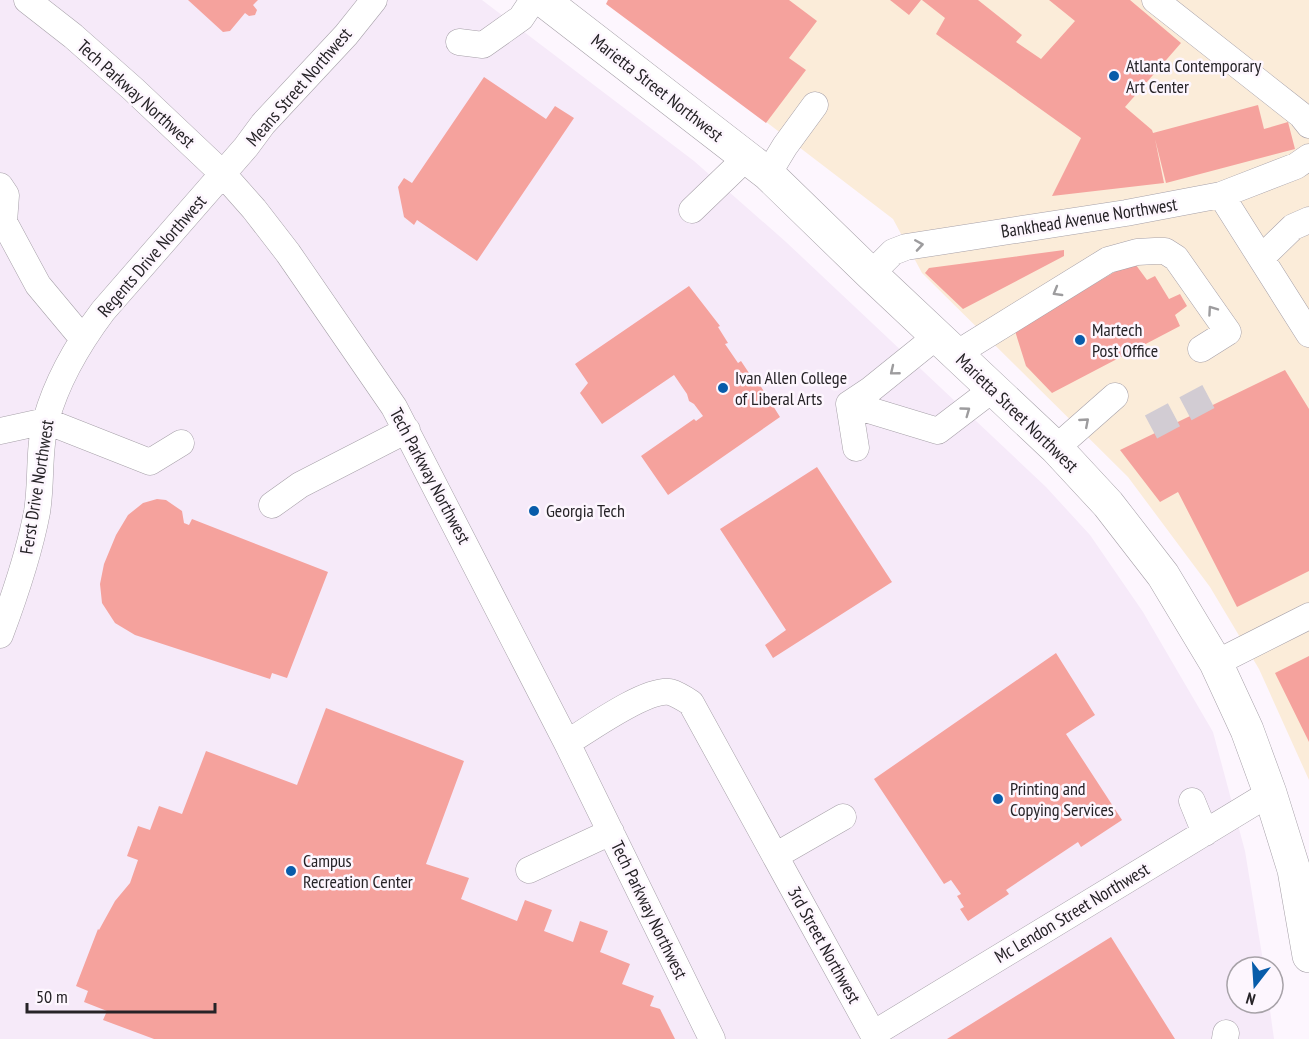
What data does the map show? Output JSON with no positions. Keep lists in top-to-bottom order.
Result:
{
  "streets": {
    "main road": ["Marietta Street Northwest"],
    "street": [
      "Means Street Northwest",
      "Tech Parkway Northwest",
      "Bankhead Avenue Northwest",
      "Regents Drive Northwest",
      "Ferst Drive Northwest",
      "Mc Lendon Street Northwest",
      "3rd Street Northwest"
    ]
  },
  "crossings": [
    ["Means Street Northwest", "Tech Parkway Northwest"],
    ["Means Street Northwest", "Regents Drive Northwest"],
    ["Marietta Street Northwest", "Bankhead Avenue Northwest"],
    ["Marietta Street Northwest", "Mc Lendon Street Northwest"],
    ["Tech Parkway Northwest", "Regents Drive Northwest"],
    ["Tech Parkway Northwest", "3rd Street Northwest"],
    ["Regents Drive Northwest", "Ferst Drive Northwest"],
    ["Mc Lendon Street Northwest", "3rd Street Northwest"]
  ],
  "one_way": ["Bankhead Avenue Northwest"],
  "places": [
    "Atlanta Contemporary Art Center",
    "Martech Post Office",
    "Ivan Allen College of Liberal Arts",
    "Georgia Tech",
    "Printing and Copying Services",
    "Campus Recreation Center"
  ],
  "scale_bar": "50 m",
  "north": "bottom"
}
